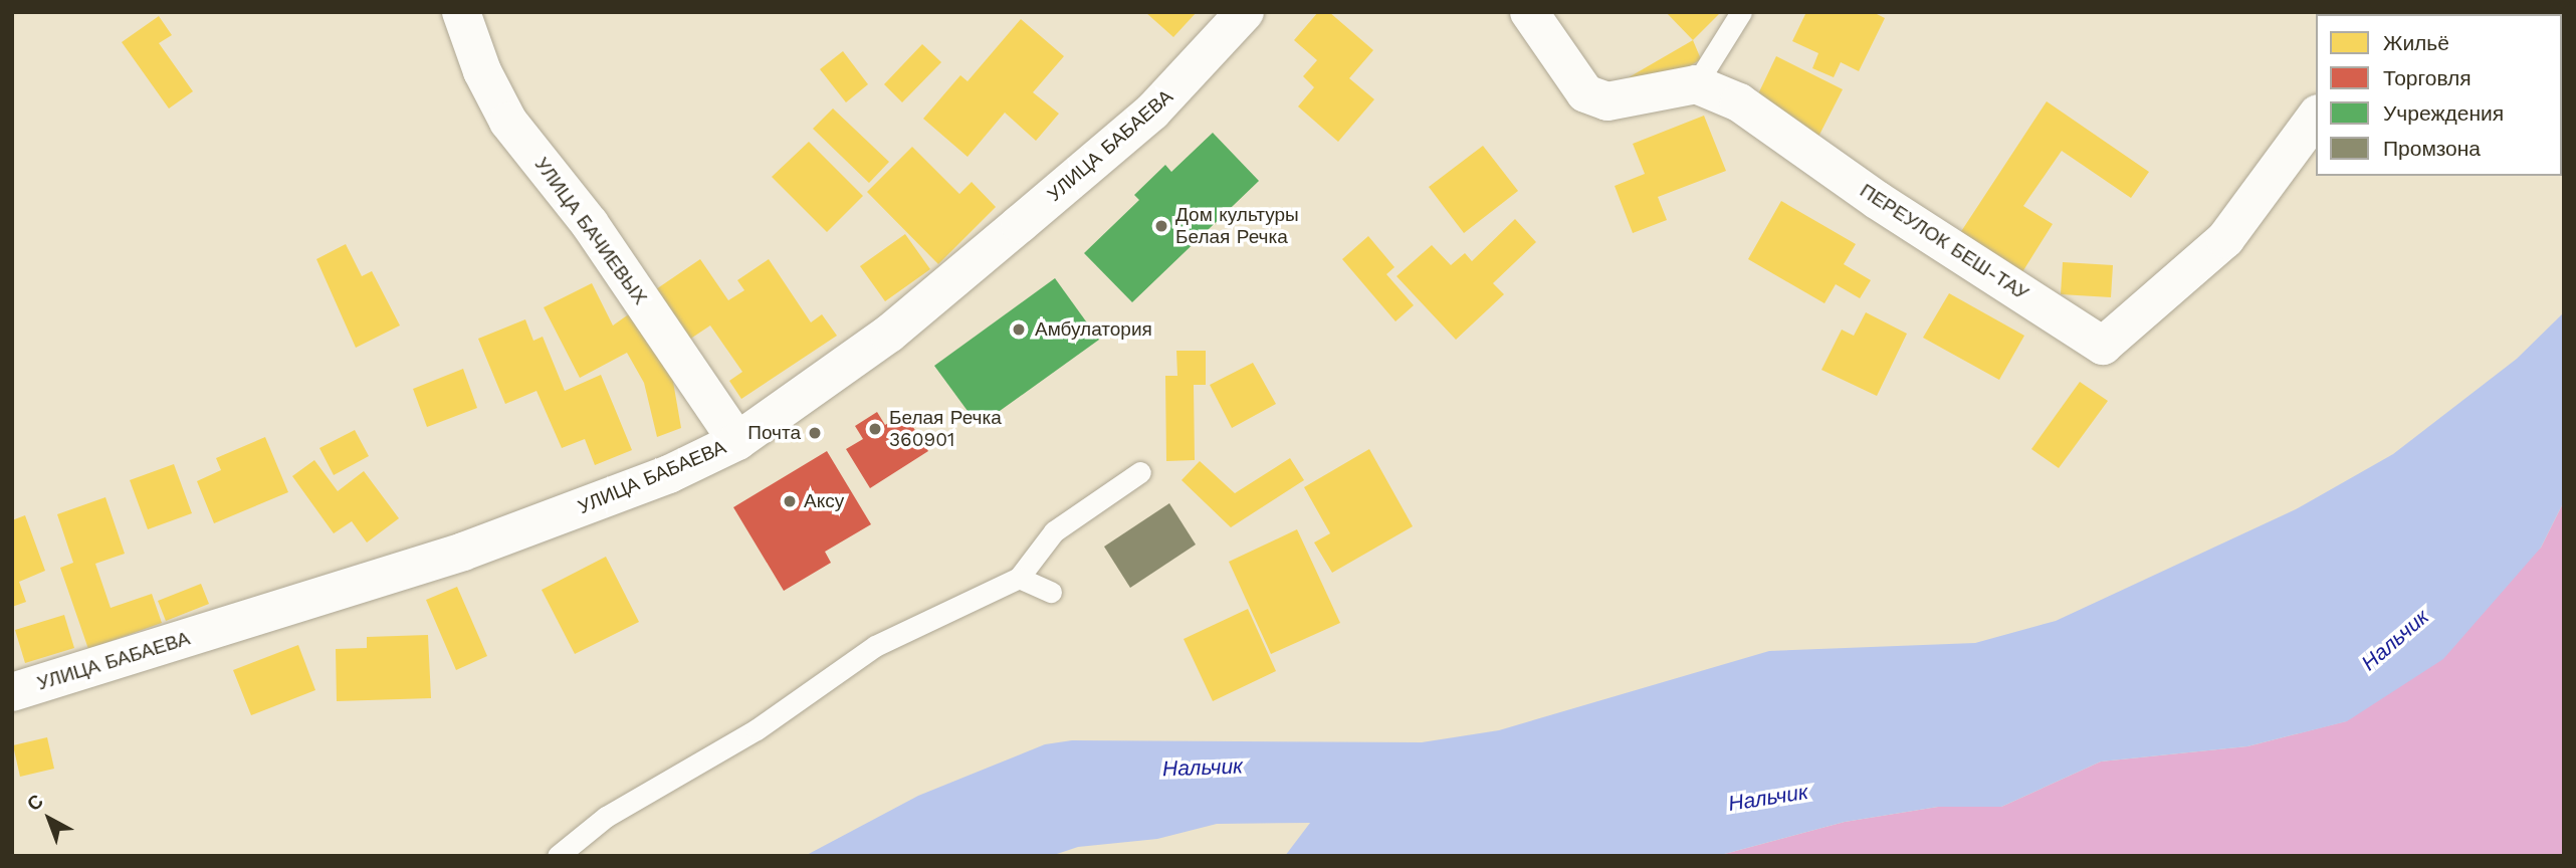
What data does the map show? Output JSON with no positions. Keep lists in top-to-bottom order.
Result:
{
  "streets": {
    "street": ["УЛИЦА БАБАЕВА", "УЛИЦА БАЧИЕВЫХ", "ПЕРЕУЛОК БЕШ-ТАУ"]
  },
  "crossings": [
    ["УЛИЦА БАБАЕВА", "УЛИЦА БАЧИЕВЫХ"]
  ],
  "water": ["Нальчик"],
  "places": [
    "Дом культуры Белая Речка",
    "Амбулатория",
    "Белая Речка 360901",
    "Почта",
    "Аксу"
  ],
  "legend": [
    "Жильё",
    "Торговля",
    "Учреждения",
    "Промзона"
  ],
  "north": "top left"
}
